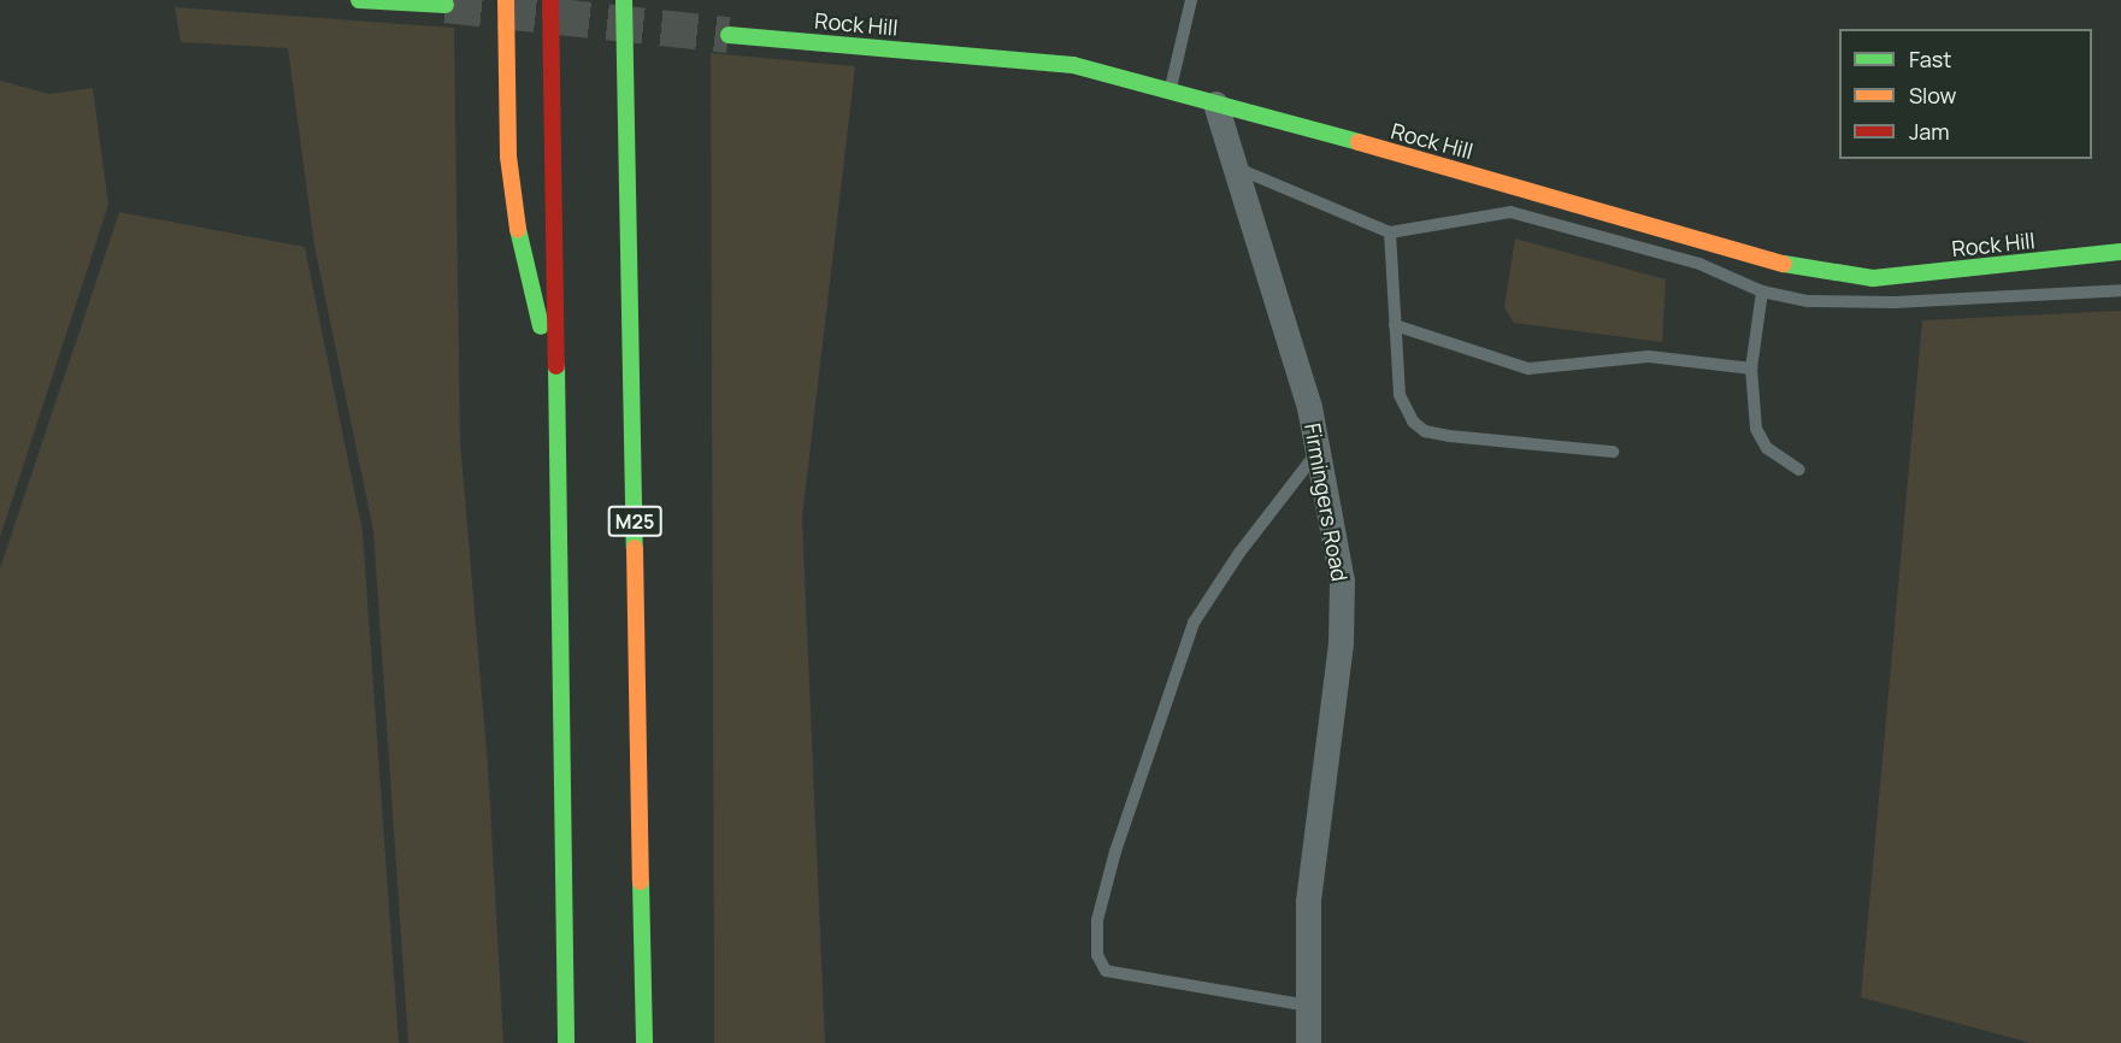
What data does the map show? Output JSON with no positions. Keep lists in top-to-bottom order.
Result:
{
  "streets": {
    "main road": ["Rock Hill", "M25"],
    "street": ["Firmingers Road"]
  },
  "crossings": [
    ["Rock Hill", "Firmingers Road"]
  ],
  "legend": ["Fast", "Slow", "Jam"]
}
